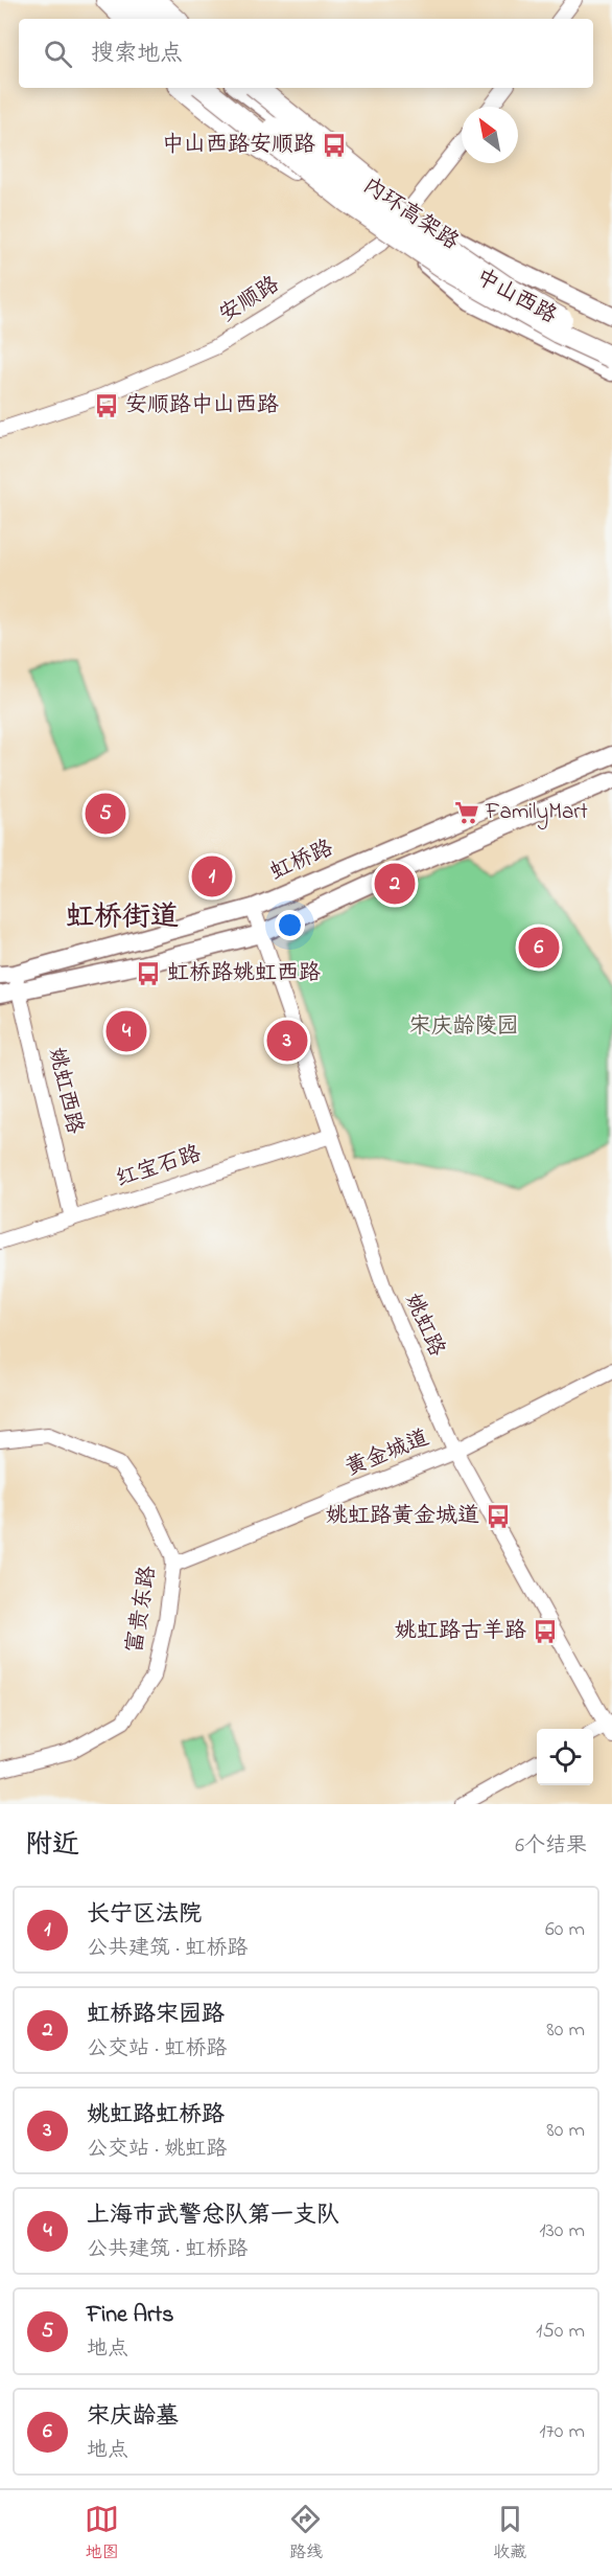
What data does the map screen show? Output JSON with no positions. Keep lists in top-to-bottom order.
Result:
{
  "streets": {
    "highway": ["内环高架路"],
    "main road": ["中山西路", "虹桥路"],
    "street": [
      "安顺路",
      "姚虹西路",
      "红宝石路",
      "姚虹路",
      "黄金城道",
      "富贵东路"
    ]
  },
  "crossings": [
    ["中山西路", "安顺路"],
    ["虹桥路", "姚虹西路"],
    ["虹桥路", "姚虹路"],
    ["姚虹西路", "红宝石路"],
    ["红宝石路", "姚虹路"],
    ["姚虹路", "黄金城道"],
    ["黄金城道", "富贵东路"]
  ],
  "districts": ["虹桥街道"],
  "parks": ["宋庆龄陵园"],
  "places": {
    "bus stop": [
      "中山西路安顺路",
      "安顺路中山西路",
      "虹桥路姚虹西路",
      "姚虹路黄金城道",
      "姚虹路古羊路"
    ],
    "supermarket": ["FamilyMart"]
  },
  "north": "top left",
  "page": {
    "search": "搜索地点",
    "pins": [
      "5",
      "1",
      "2",
      "6",
      "4",
      "3"
    ],
    "heading": ["附近", "6个结果"],
    "list": [
      {
        "mark": "1",
        "name": "长宁区法院",
        "note": "公共建筑 · 虹桥路",
        "value": "60 m"
      },
      {
        "mark": "2",
        "name": "虹桥路宋园路",
        "note": "公交站 · 虹桥路",
        "value": "80 m"
      },
      {
        "mark": "3",
        "name": "姚虹路虹桥路",
        "note": "公交站 · 姚虹路",
        "value": "80 m"
      },
      {
        "mark": "4",
        "name": "上海市武警总队第一支队",
        "note": "公共建筑 · 虹桥路",
        "value": "130 m"
      },
      {
        "mark": "5",
        "name": "Fine Arts",
        "note": "地点",
        "value": "150 m"
      },
      {
        "mark": "6",
        "name": "宋庆龄墓",
        "note": "地点",
        "value": "170 m"
      }
    ],
    "nav": ["地图", "路线", "收藏"]
  }
}
